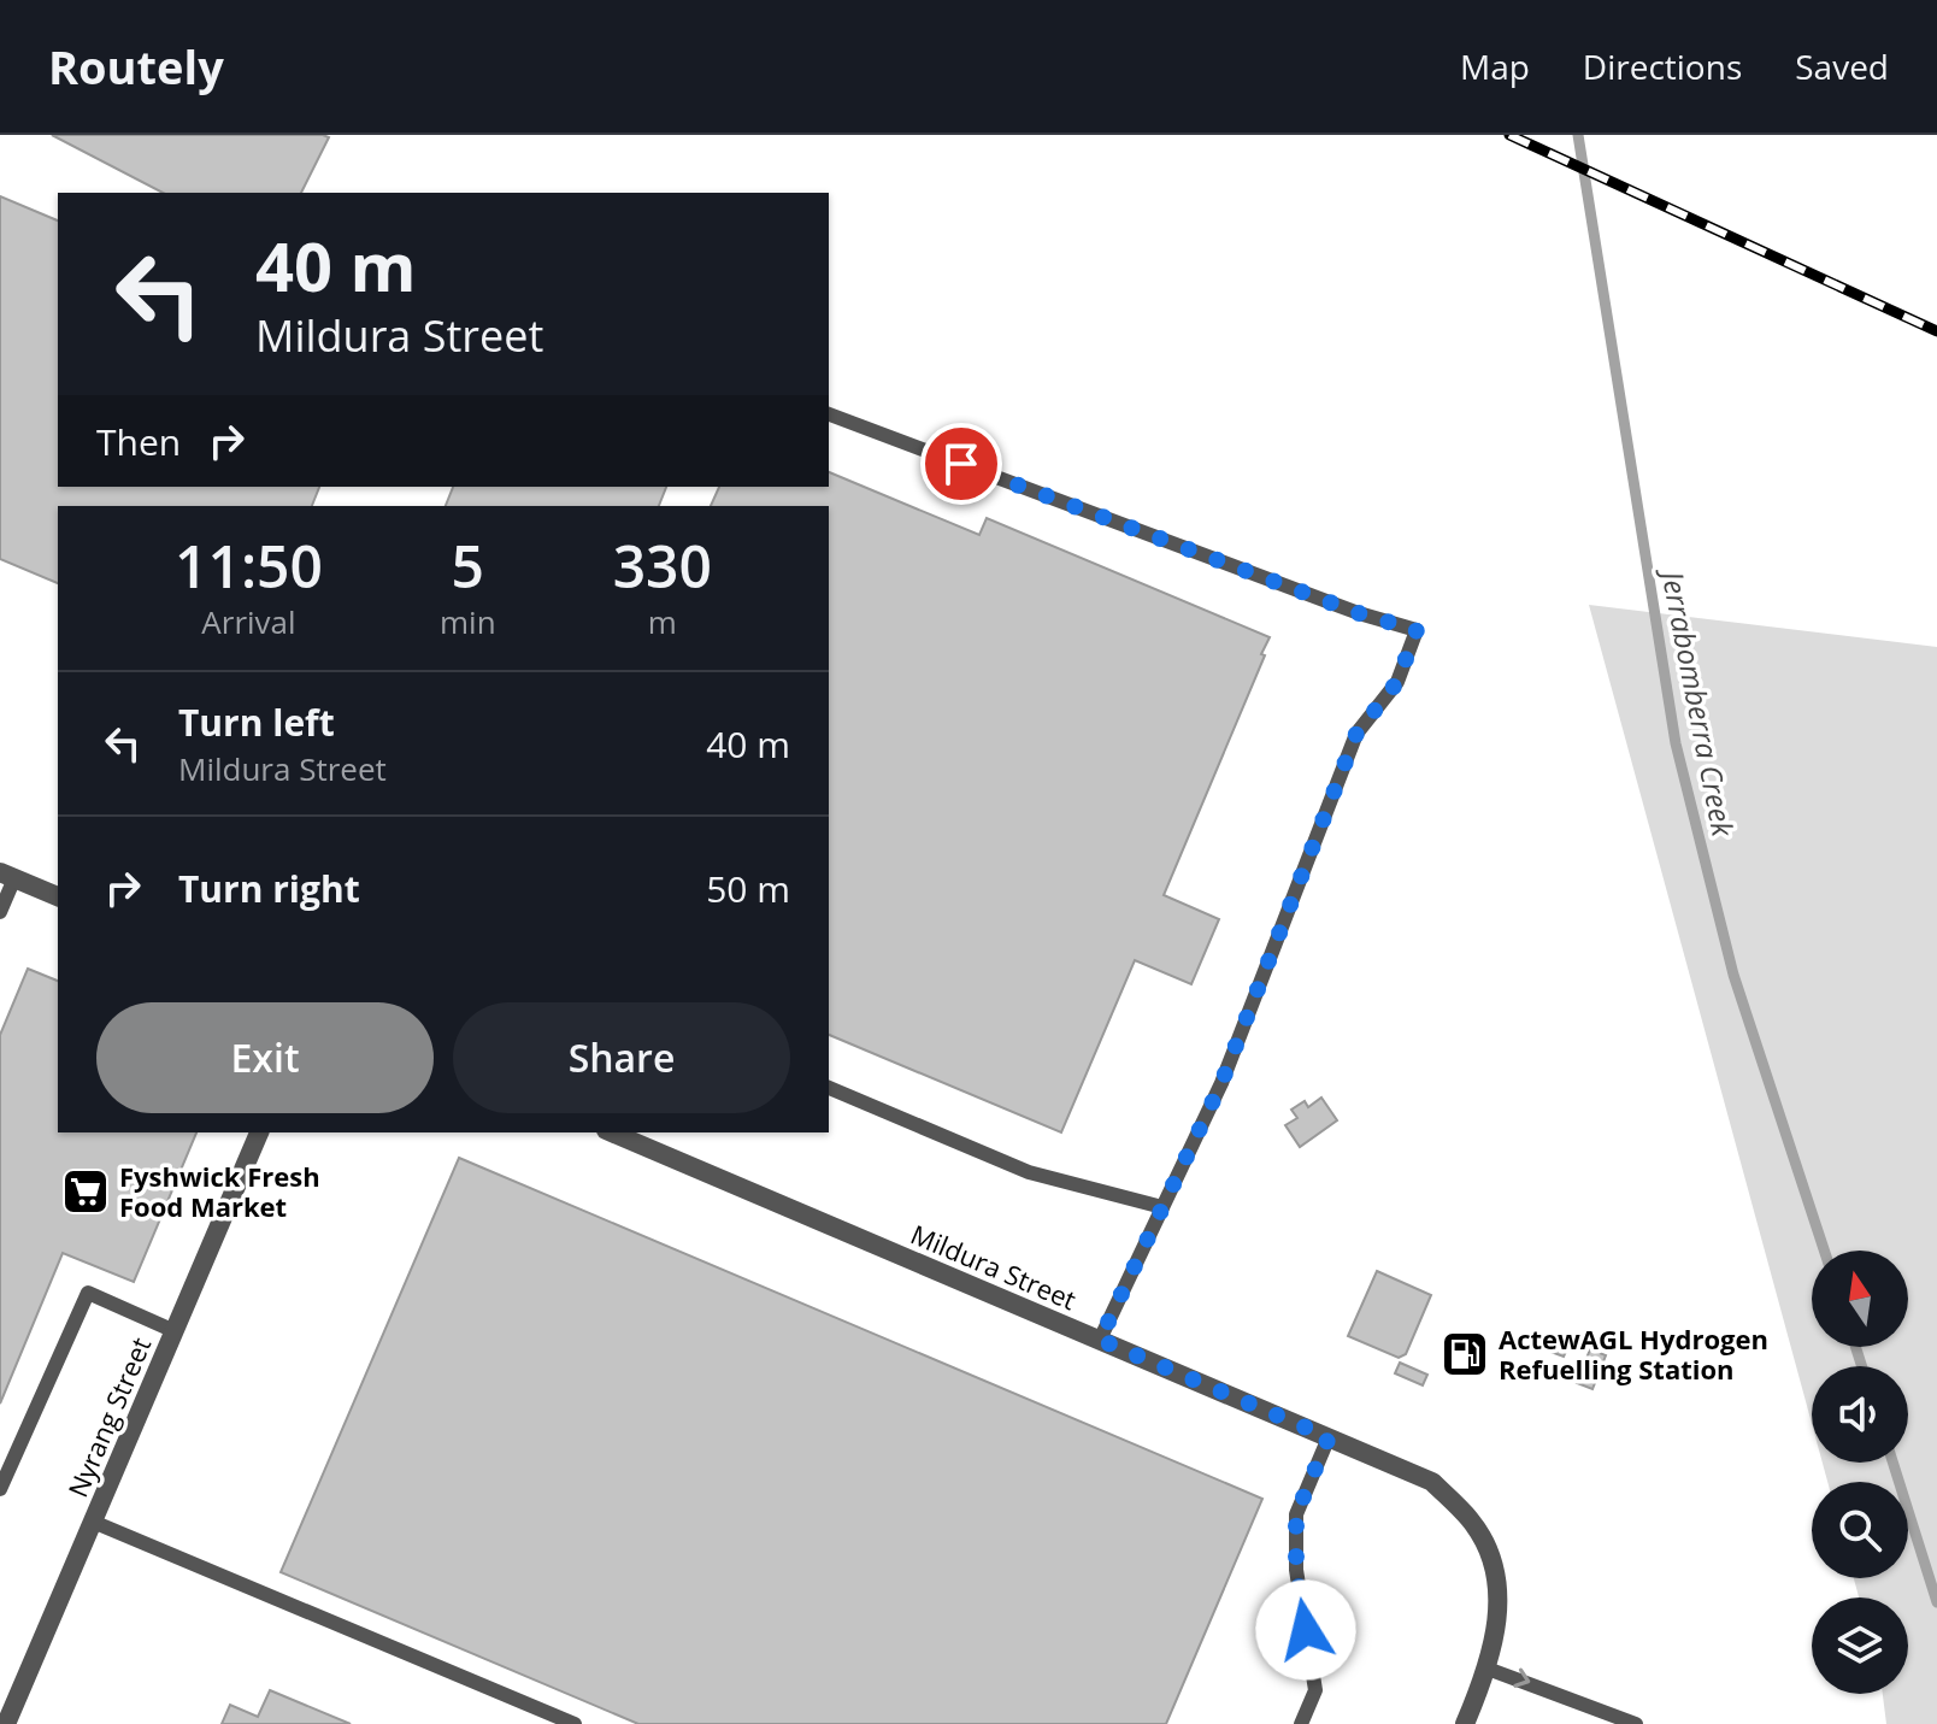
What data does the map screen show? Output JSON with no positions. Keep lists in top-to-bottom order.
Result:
{
  "streets": {
    "street": ["Mildura Street", "Nyrang Street"]
  },
  "water": ["Jerrabomberra Creek"],
  "places": {
    "supermarket": ["Fyshwick Fresh Food Market"],
    "fuel station": ["ActewAGL Hydrogen Refuelling Station"]
  },
  "north": "top",
  "page": {
    "header": "Routely",
    "nav": ["Map", "Directions", "Saved"],
    "turn": ["40 m", "Mildura Street"],
    "then": "Then",
    "eta": [
      "11:50",
      "Arrival",
      "5",
      "min",
      "330",
      "m"
    ],
    "list": [
      {
        "name": "Turn left",
        "note": "Mildura Street",
        "value": "40 m"
      },
      {
        "name": "Turn right",
        "value": "50 m"
      }
    ],
    "buttons": ["Exit", "Share"]
  }
}
